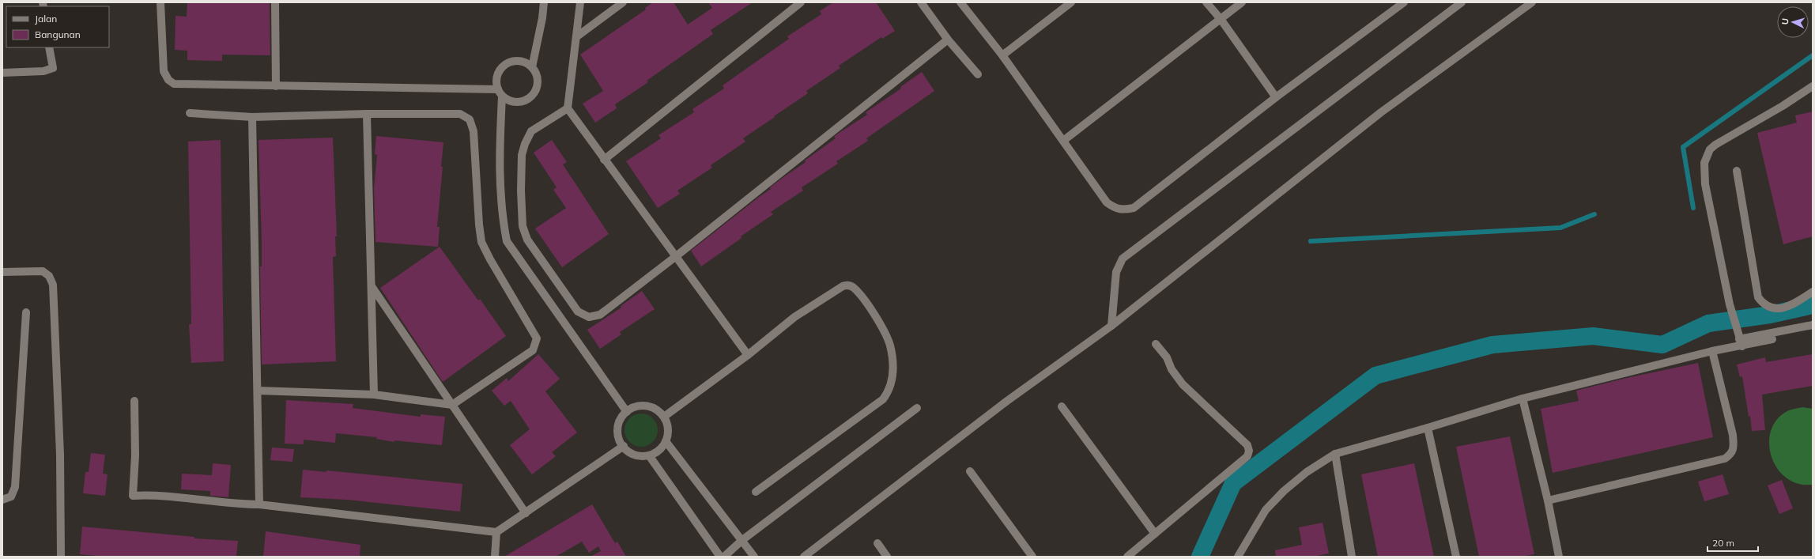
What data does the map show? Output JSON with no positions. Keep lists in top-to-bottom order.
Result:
{
  "legend": ["Jalan", "Bangunan"],
  "scale_bar": "20 m",
  "north": "left"
}
